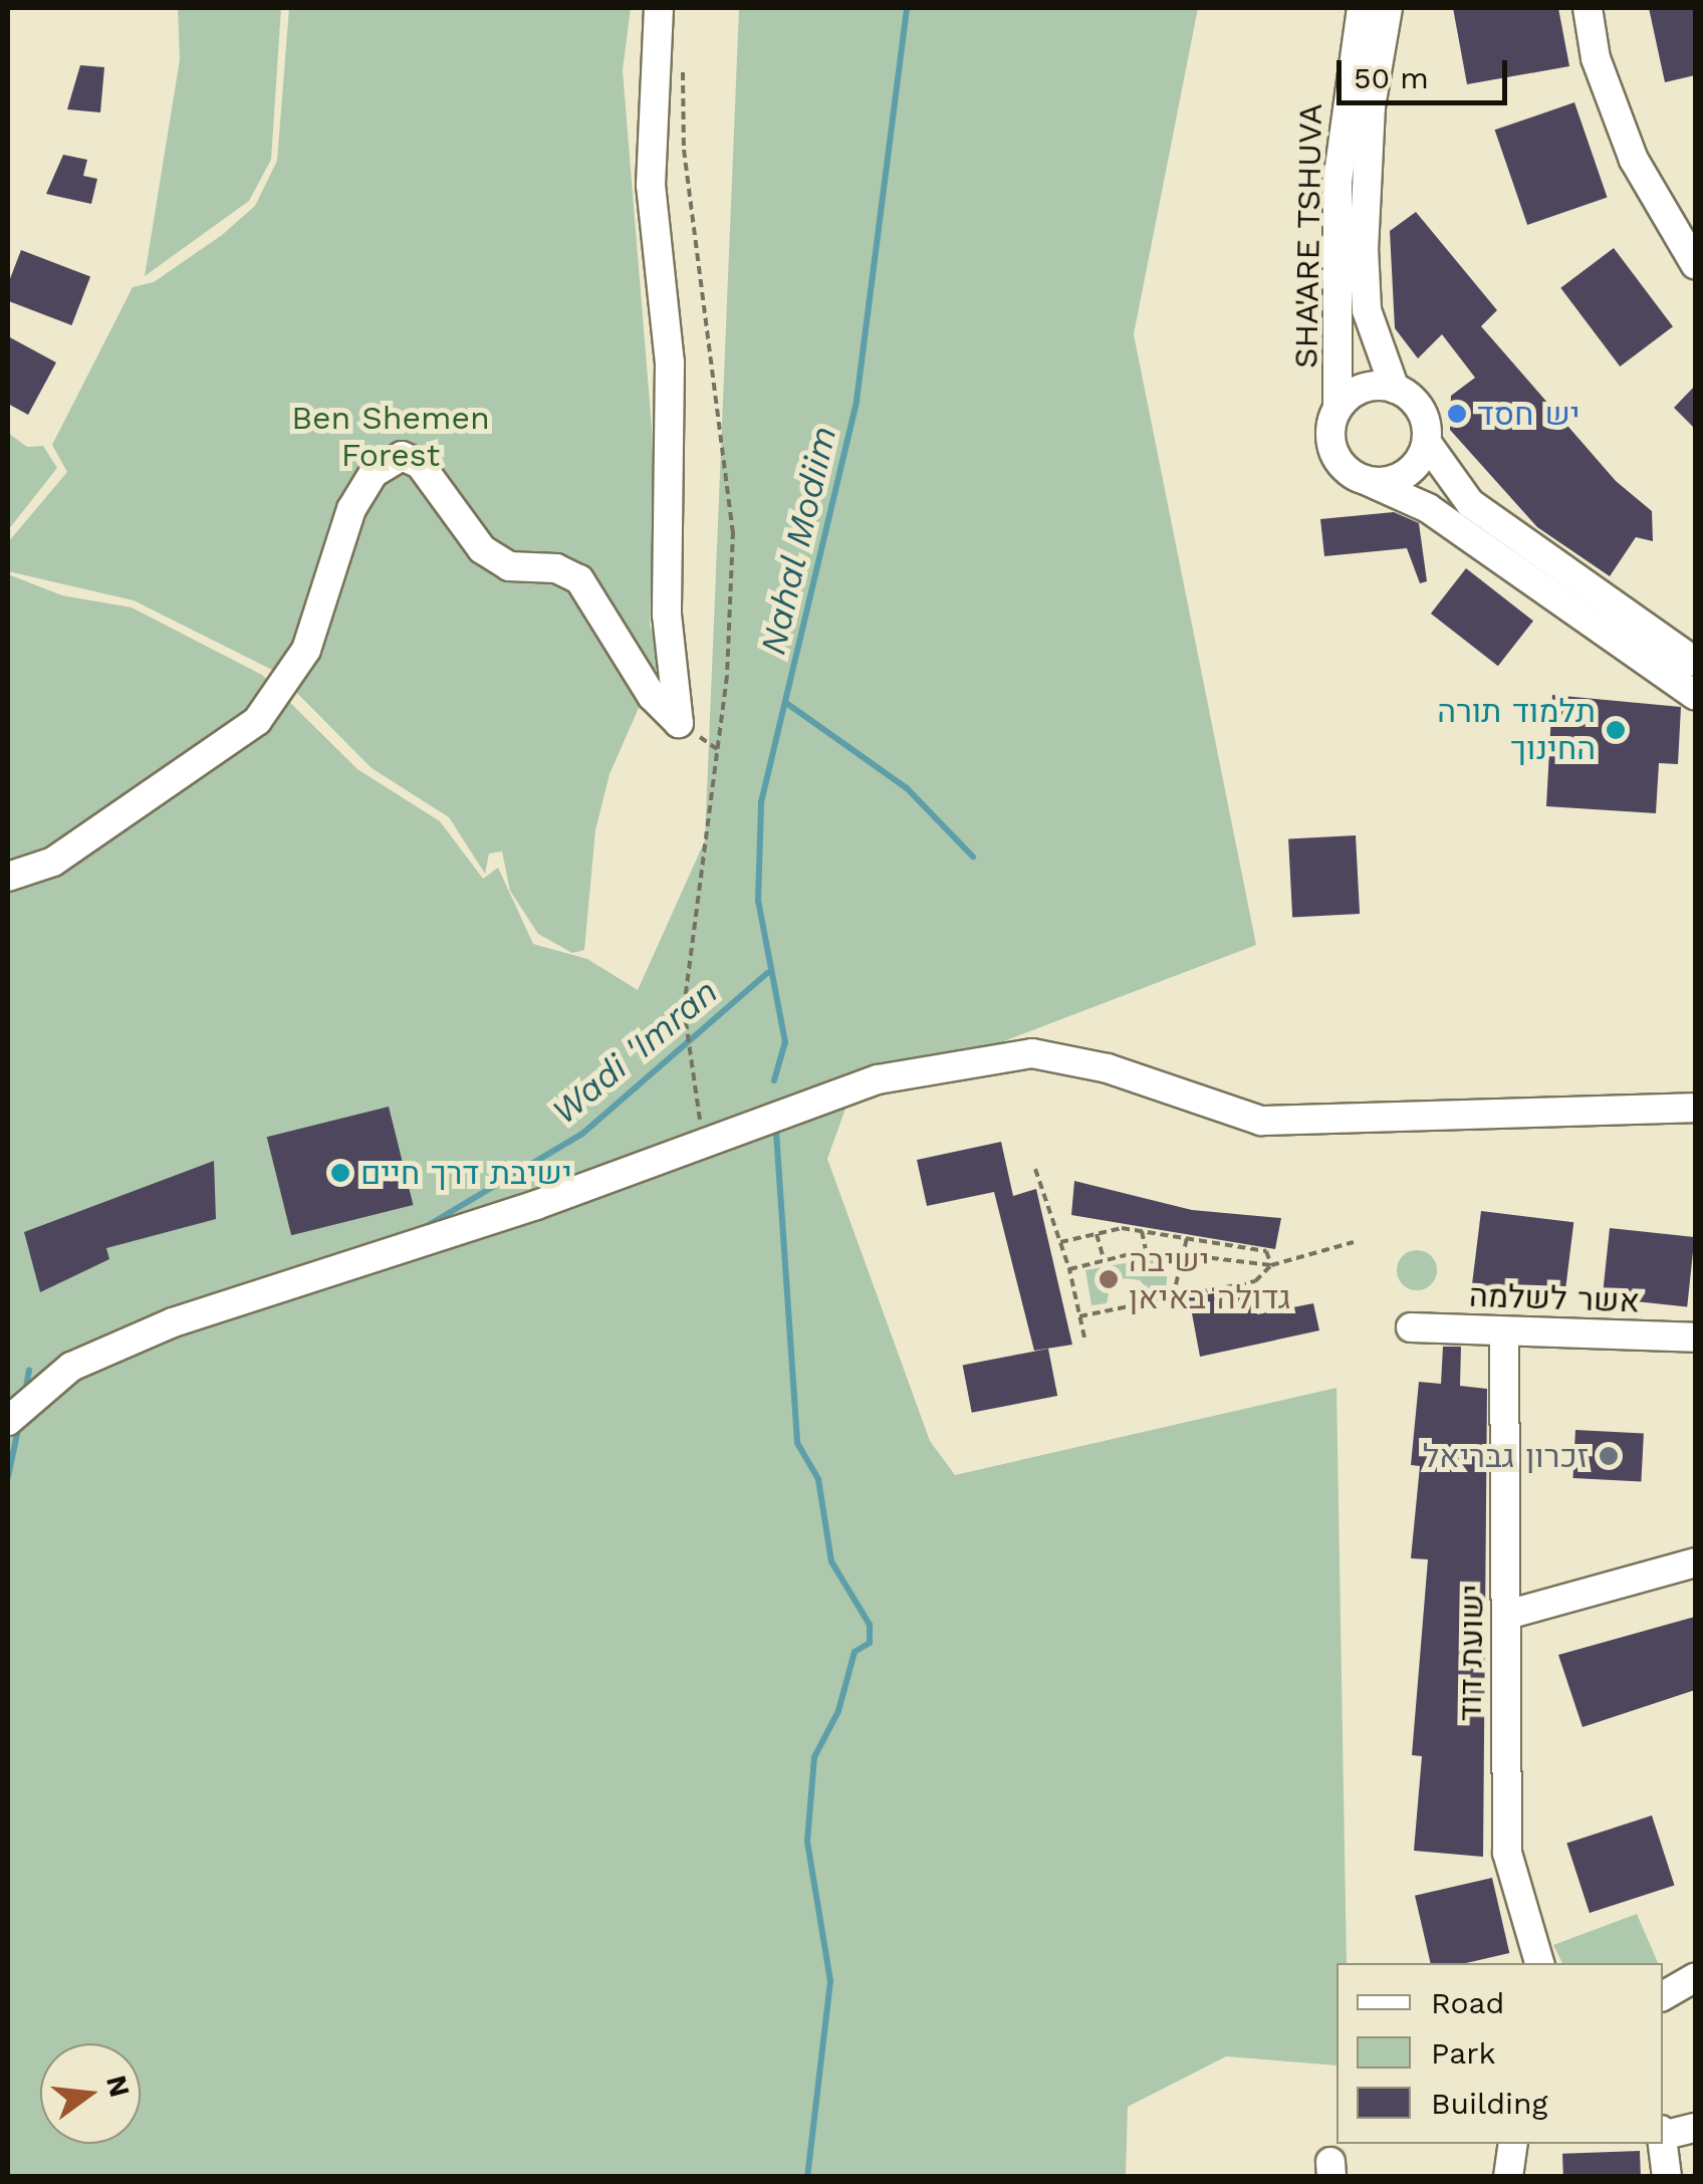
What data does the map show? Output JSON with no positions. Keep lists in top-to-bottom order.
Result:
{
  "streets": {
    "street": ["SHA'ARE TSHUVA", "אשר לשלמה", "ישועת דוד"]
  },
  "crossings": [
    ["אשר לשלמה", "ישועת דוד"]
  ],
  "water": ["Nahal Modiim", "Wadi 'Imran"],
  "parks": ["Ben Shemen Forest"],
  "places": [
    "יש חסד",
    "תלמוד תורה החינוך",
    "ישיבת דרך חיים",
    "ישיבה גדולה באיאן",
    "זכרון גבריאל"
  ],
  "legend": ["Road", "Park", "Building"],
  "scale_bar": "50 m",
  "north": "right"
}
